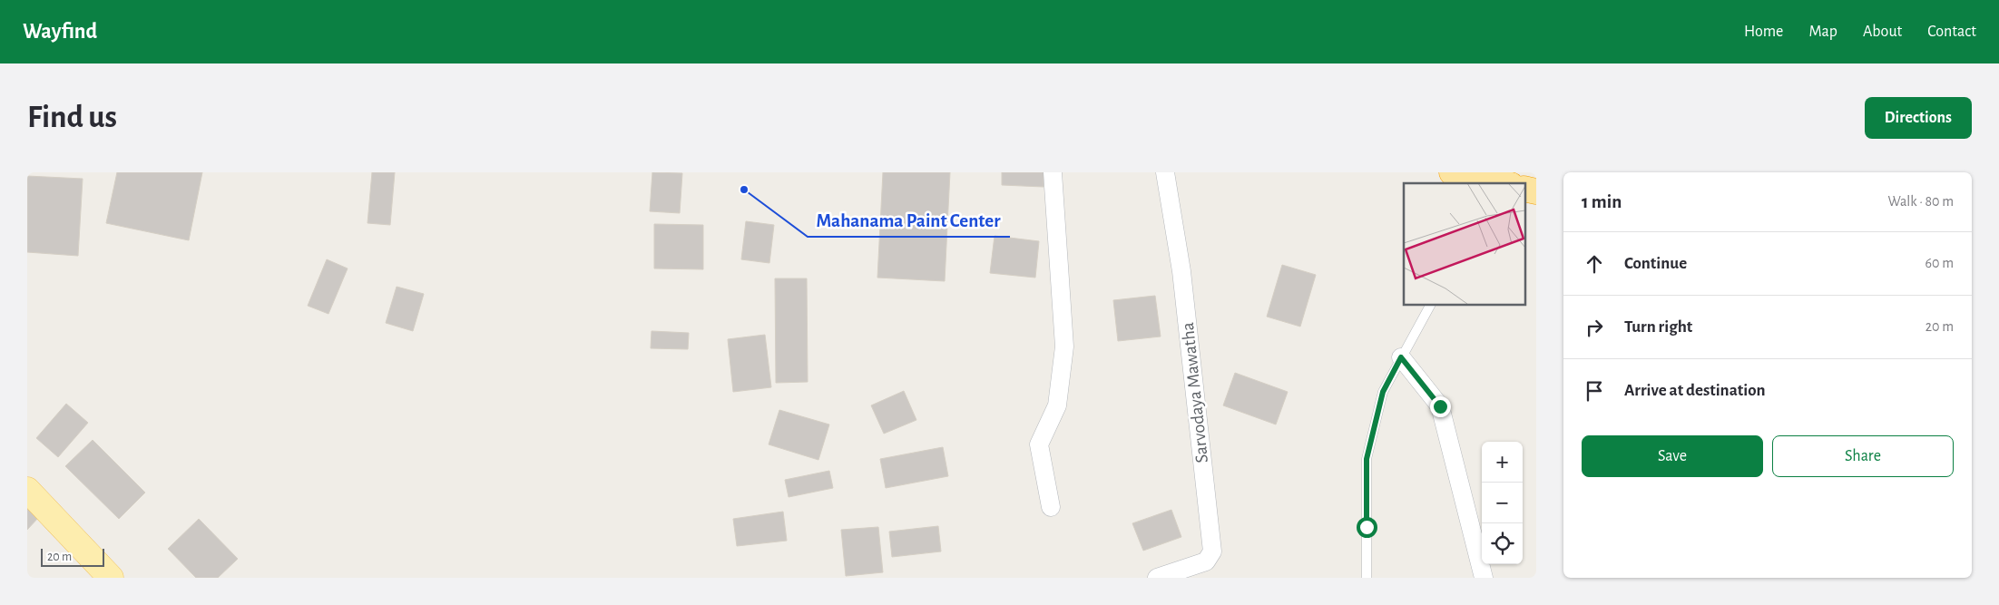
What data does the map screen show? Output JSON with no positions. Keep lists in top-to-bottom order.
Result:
{
  "streets": {
    "street": ["Sarvodaya Mawatha"]
  },
  "places": ["Mahanama Paint Center"],
  "scale_bar": "20 m",
  "page": {
    "header": "Wayfind",
    "nav": [
      "Home",
      "Map",
      "About",
      "Contact"
    ],
    "buttons": [
      "Directions",
      ["Save", "Share"]
    ],
    "title": "Find us",
    "heading": ["1 min", "Walk · 80 m"],
    "list": [
      ["Continue", "60 m"],
      ["Turn right", "20 m"],
      "Arrive at destination"
    ],
    "map_buttons": ["+", "−"],
    "scale": "20 m"
  }
}
